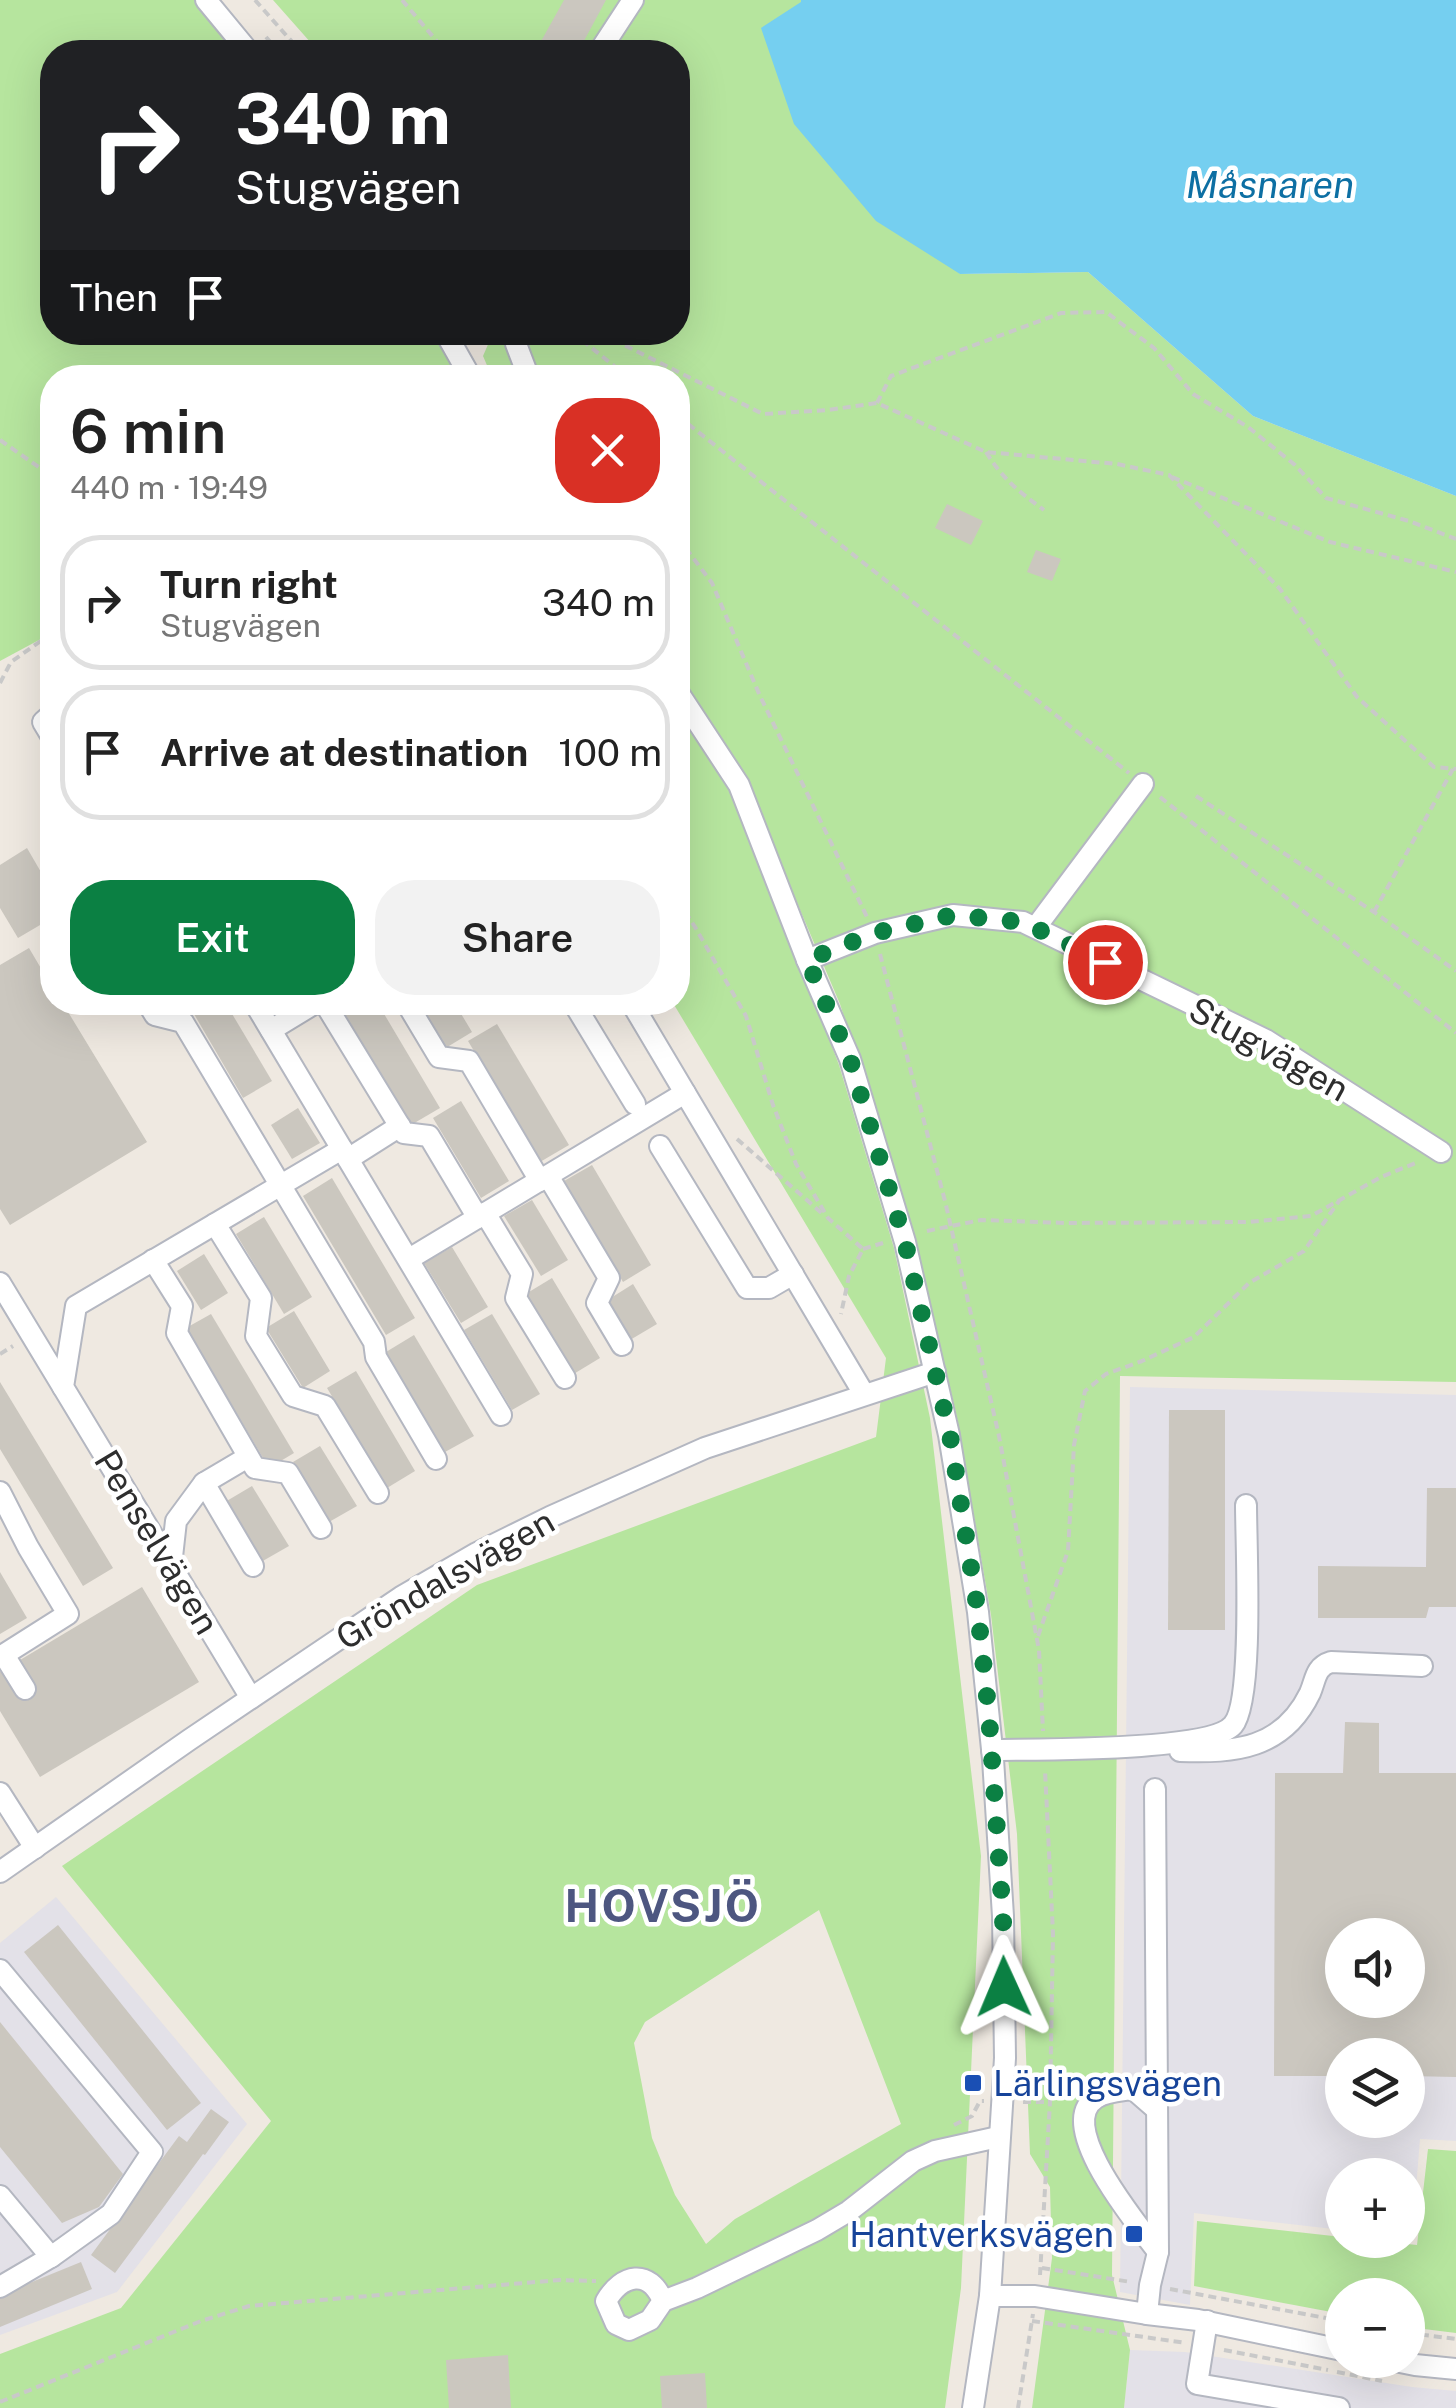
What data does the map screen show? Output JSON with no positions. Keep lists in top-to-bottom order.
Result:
{
  "streets": {
    "street": ["Stugvägen", "Penselvägen", "Gröndalsvägen"]
  },
  "crossings": [
    ["Penselvägen", "Gröndalsvägen"]
  ],
  "districts": ["HOVSJÖ"],
  "water": ["Måsnaren"],
  "places": {
    "transit": ["Lärlingsvägen", "Hantverksvägen"]
  },
  "page": {
    "turn": ["340 m", "Stugvägen"],
    "then": "Then",
    "heading": ["6 min", "440 m · 19:49"],
    "list": [
      {
        "name": "Turn right",
        "note": "Stugvägen",
        "value": "340 m"
      },
      {
        "name": "Arrive at destination",
        "value": "100 m"
      }
    ],
    "buttons": ["Exit", "Share"],
    "map_buttons": ["+", "−"]
  }
}
